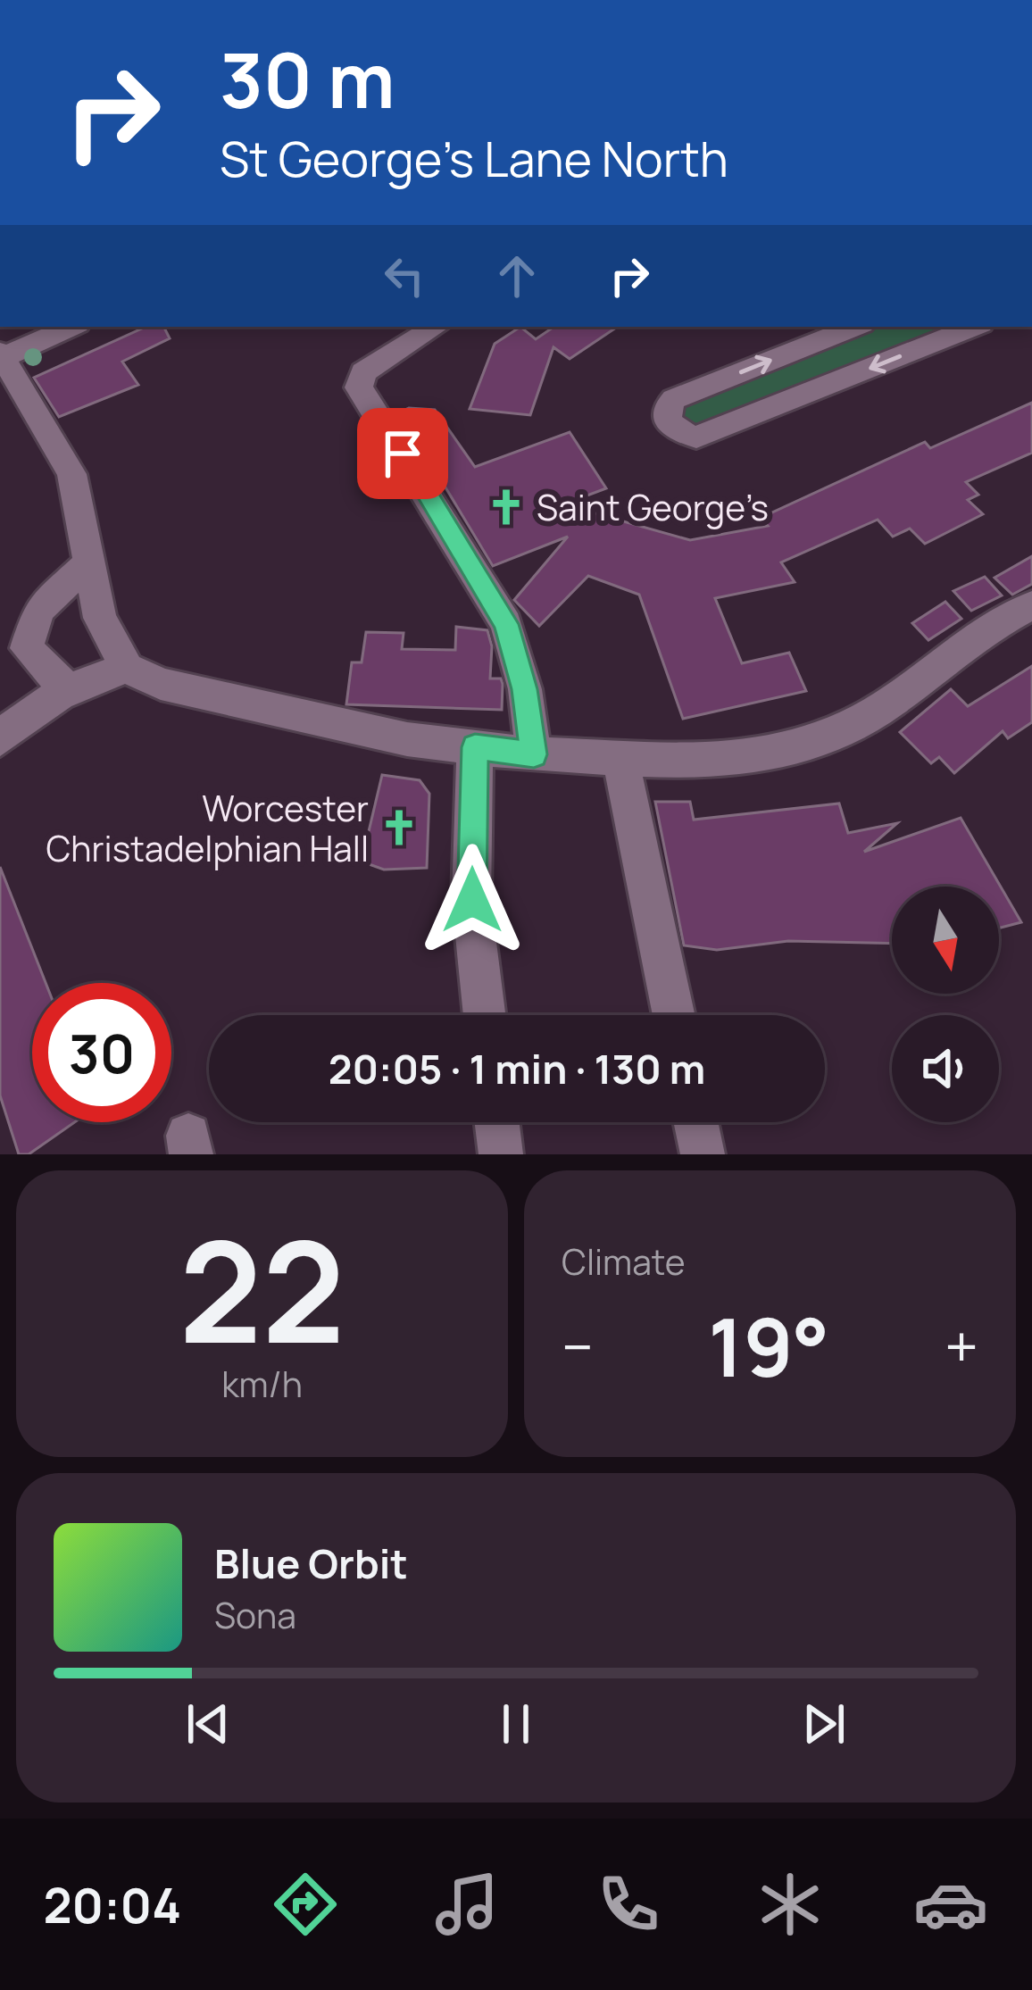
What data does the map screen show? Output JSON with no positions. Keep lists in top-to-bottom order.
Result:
{
  "places": {
    "church": ["Saint George’s", "Worcester Christadelphian Hall"]
  },
  "north": "bottom",
  "page": {
    "turn": ["30 m", "St George's Lane North"],
    "limit": "30",
    "trip": "20:05 · 1 min · 130 m",
    "tile": [
      ["22", "km/h"],
      "Climate"
    ],
    "heat": ["−", "19°", "+"],
    "song": ["Blue Orbit", "Sona"],
    "tabs": "20:04"
  }
}
